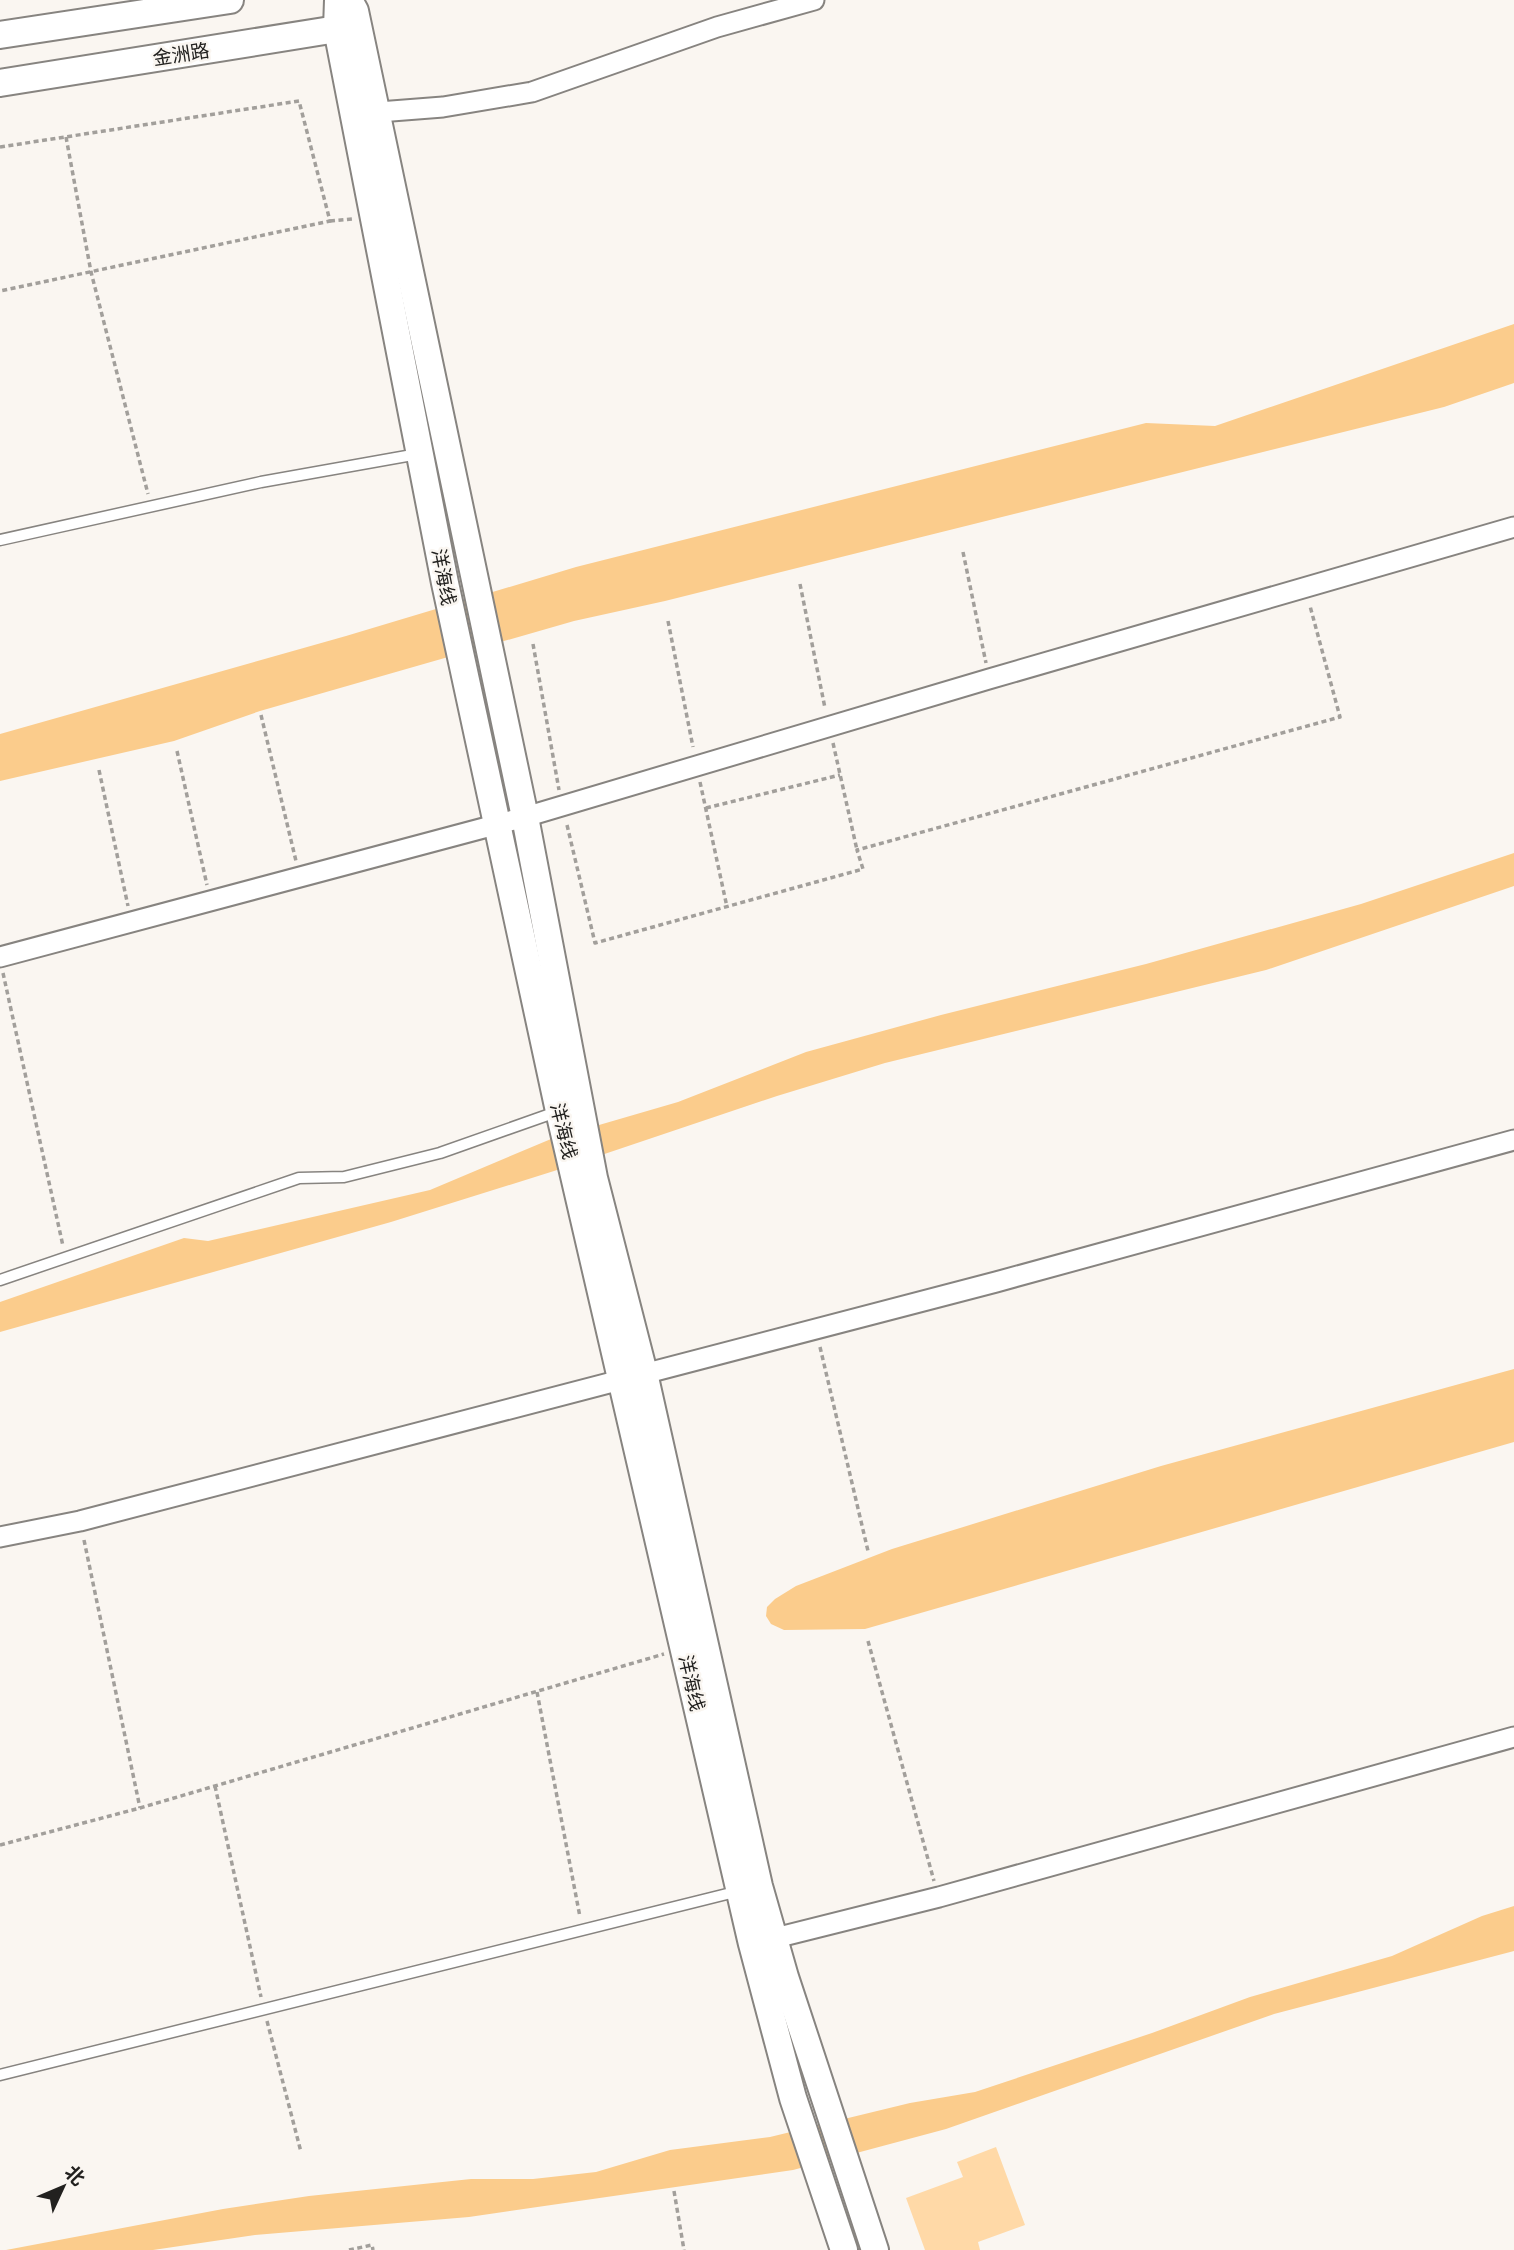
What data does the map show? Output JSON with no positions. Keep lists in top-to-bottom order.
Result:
{
  "streets": {
    "main road": ["金洲路", "洋海线"]
  },
  "crossings": [
    ["金洲路", "洋海线"]
  ],
  "north": "top right"
}
